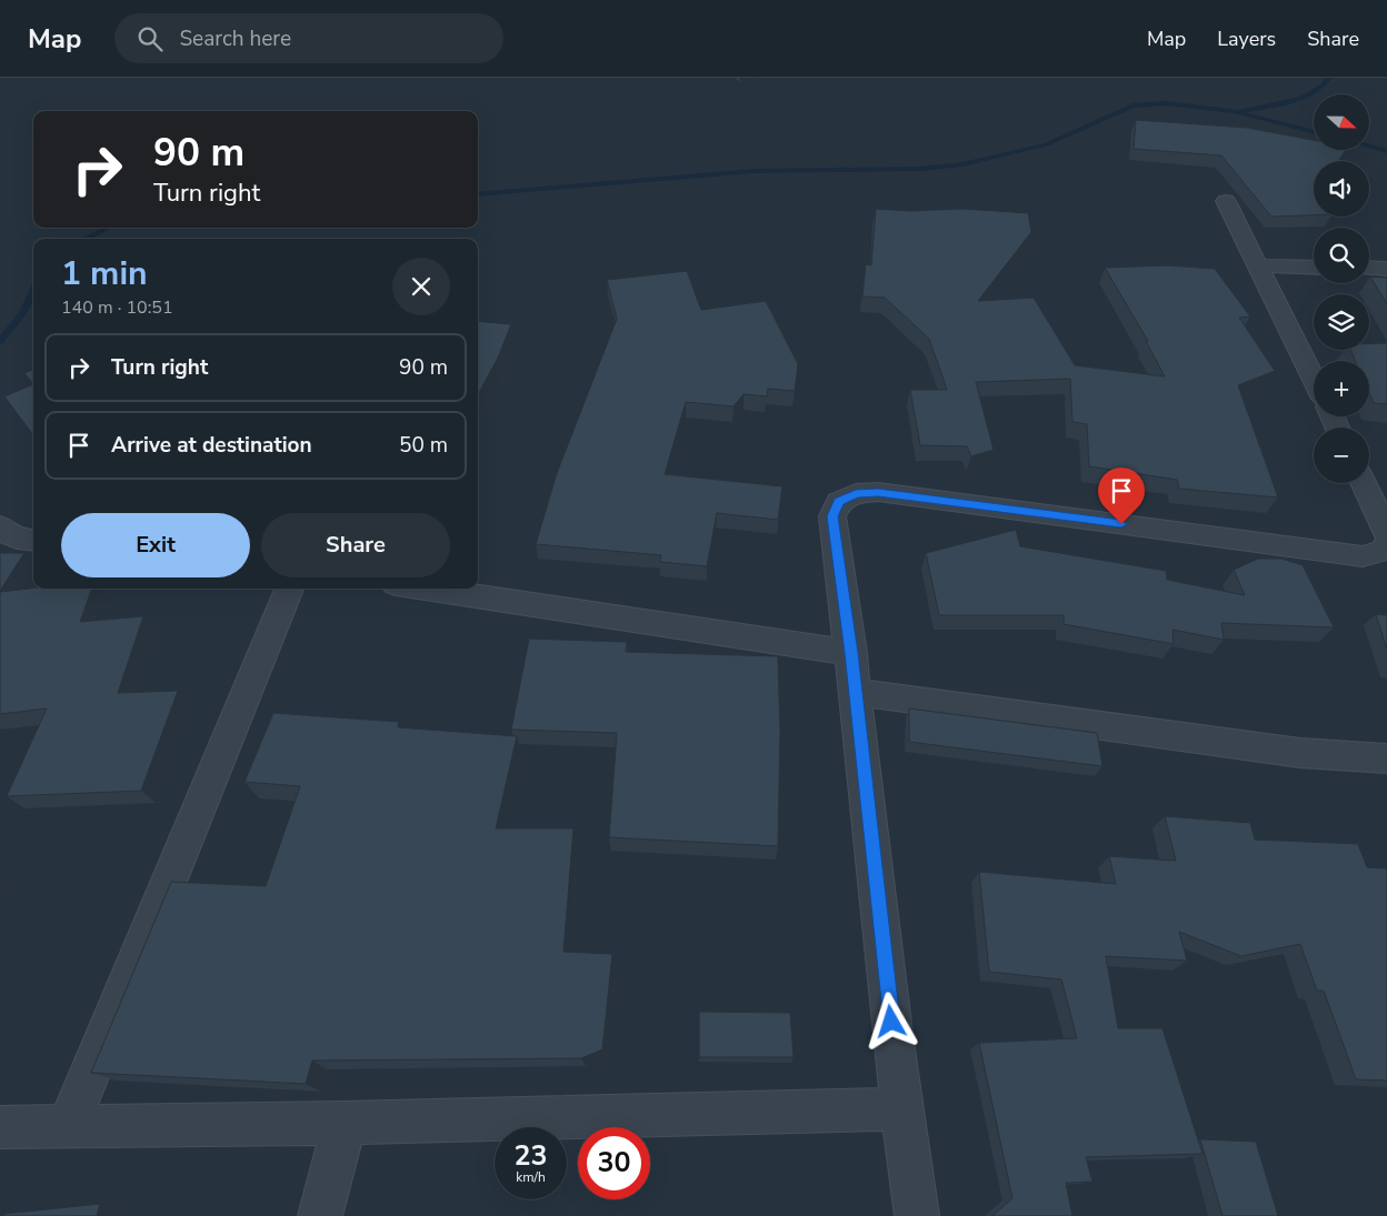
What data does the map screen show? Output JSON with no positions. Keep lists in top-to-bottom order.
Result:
{
  "north": "right",
  "page": {
    "header": "Map",
    "search": "Search here",
    "nav": ["Map", "Layers", "Share"],
    "map_buttons": ["+", "−"],
    "turn": ["90 m", "Turn right"],
    "heading": ["1 min", "140 m · 10:51"],
    "list": [
      {
        "name": "Turn right",
        "value": "90 m"
      },
      {
        "name": "Arrive at destination",
        "value": "50 m"
      }
    ],
    "buttons": ["Exit", "Share"],
    "speed": "23 km/h",
    "limit": "30"
  }
}
